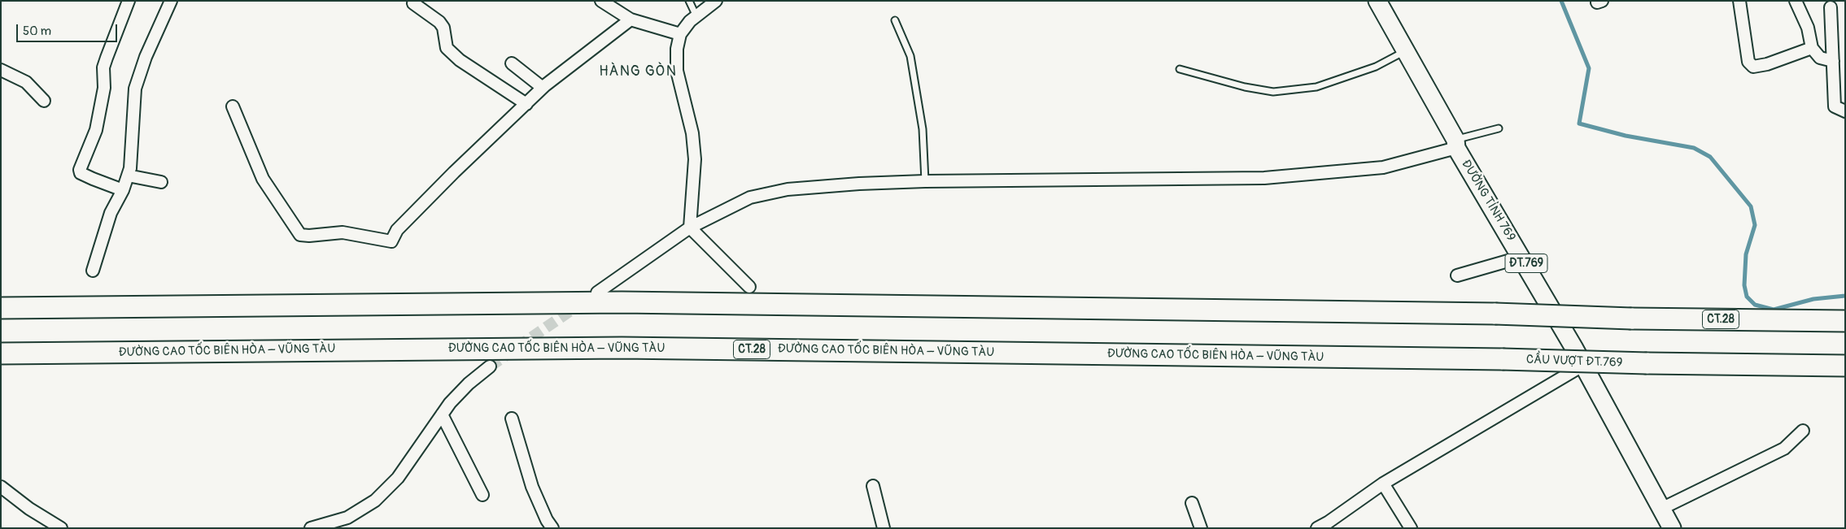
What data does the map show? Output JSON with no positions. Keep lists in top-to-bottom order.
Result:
{
  "streets": {
    "highway": ["CT.28", "ĐƯỜNG CAO TỐC BIÊN HÒA – VŨNG TÀU", "CẦU VƯỢT ĐT.769"],
    "main road": ["ĐƯỜNG TỈNH 769", "ĐT.769"]
  },
  "crossings": [
    ["ĐƯỜNG CAO TỐC BIÊN HÒA – VŨNG TÀU", "CẦU VƯỢT ĐT.769"]
  ],
  "districts": ["HÀNG GÒN"],
  "scale_bar": "50 m"
}
